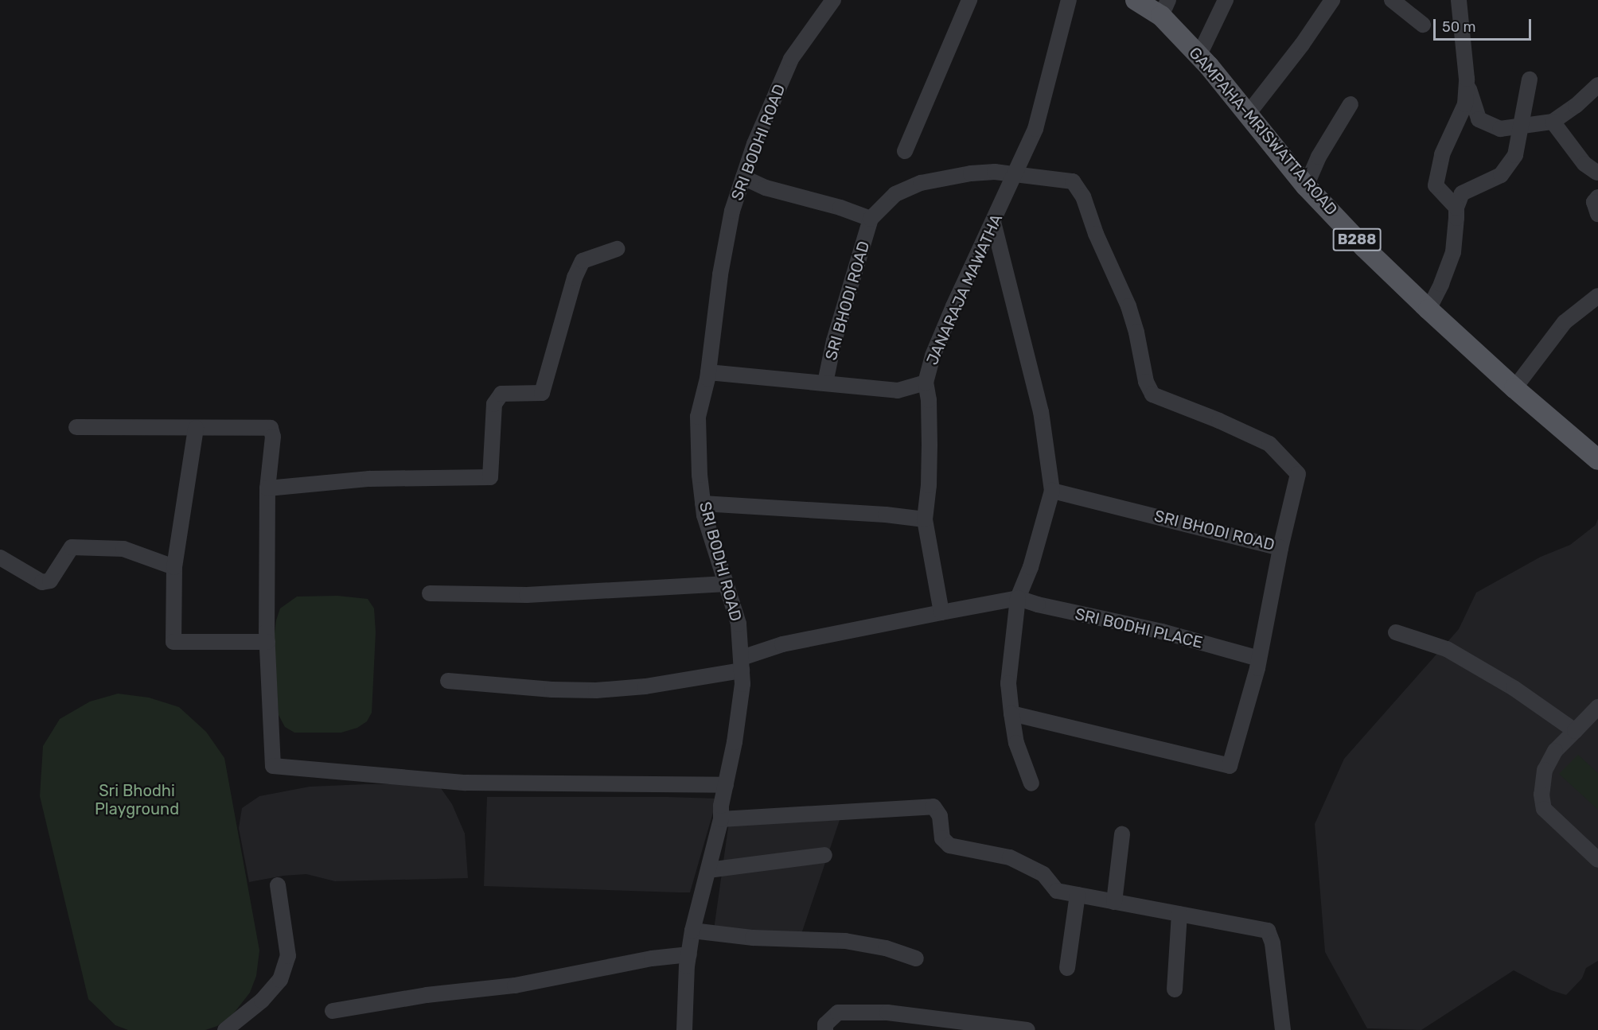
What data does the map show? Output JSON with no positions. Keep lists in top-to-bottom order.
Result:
{
  "streets": {
    "main road": ["GAMPAHA-MRISWATTA ROAD", "B288"],
    "street": [
      "SRI BODHI ROAD",
      "JANARAJA MAWATHA",
      "SRI BHODI ROAD",
      "SRI BODHI PLACE"
    ]
  },
  "crossings": [
    ["JANARAJA MAWATHA", "SRI BHODI ROAD"]
  ],
  "parks": ["Sri Bhodhi Playground"],
  "scale_bar": "50 m"
}
